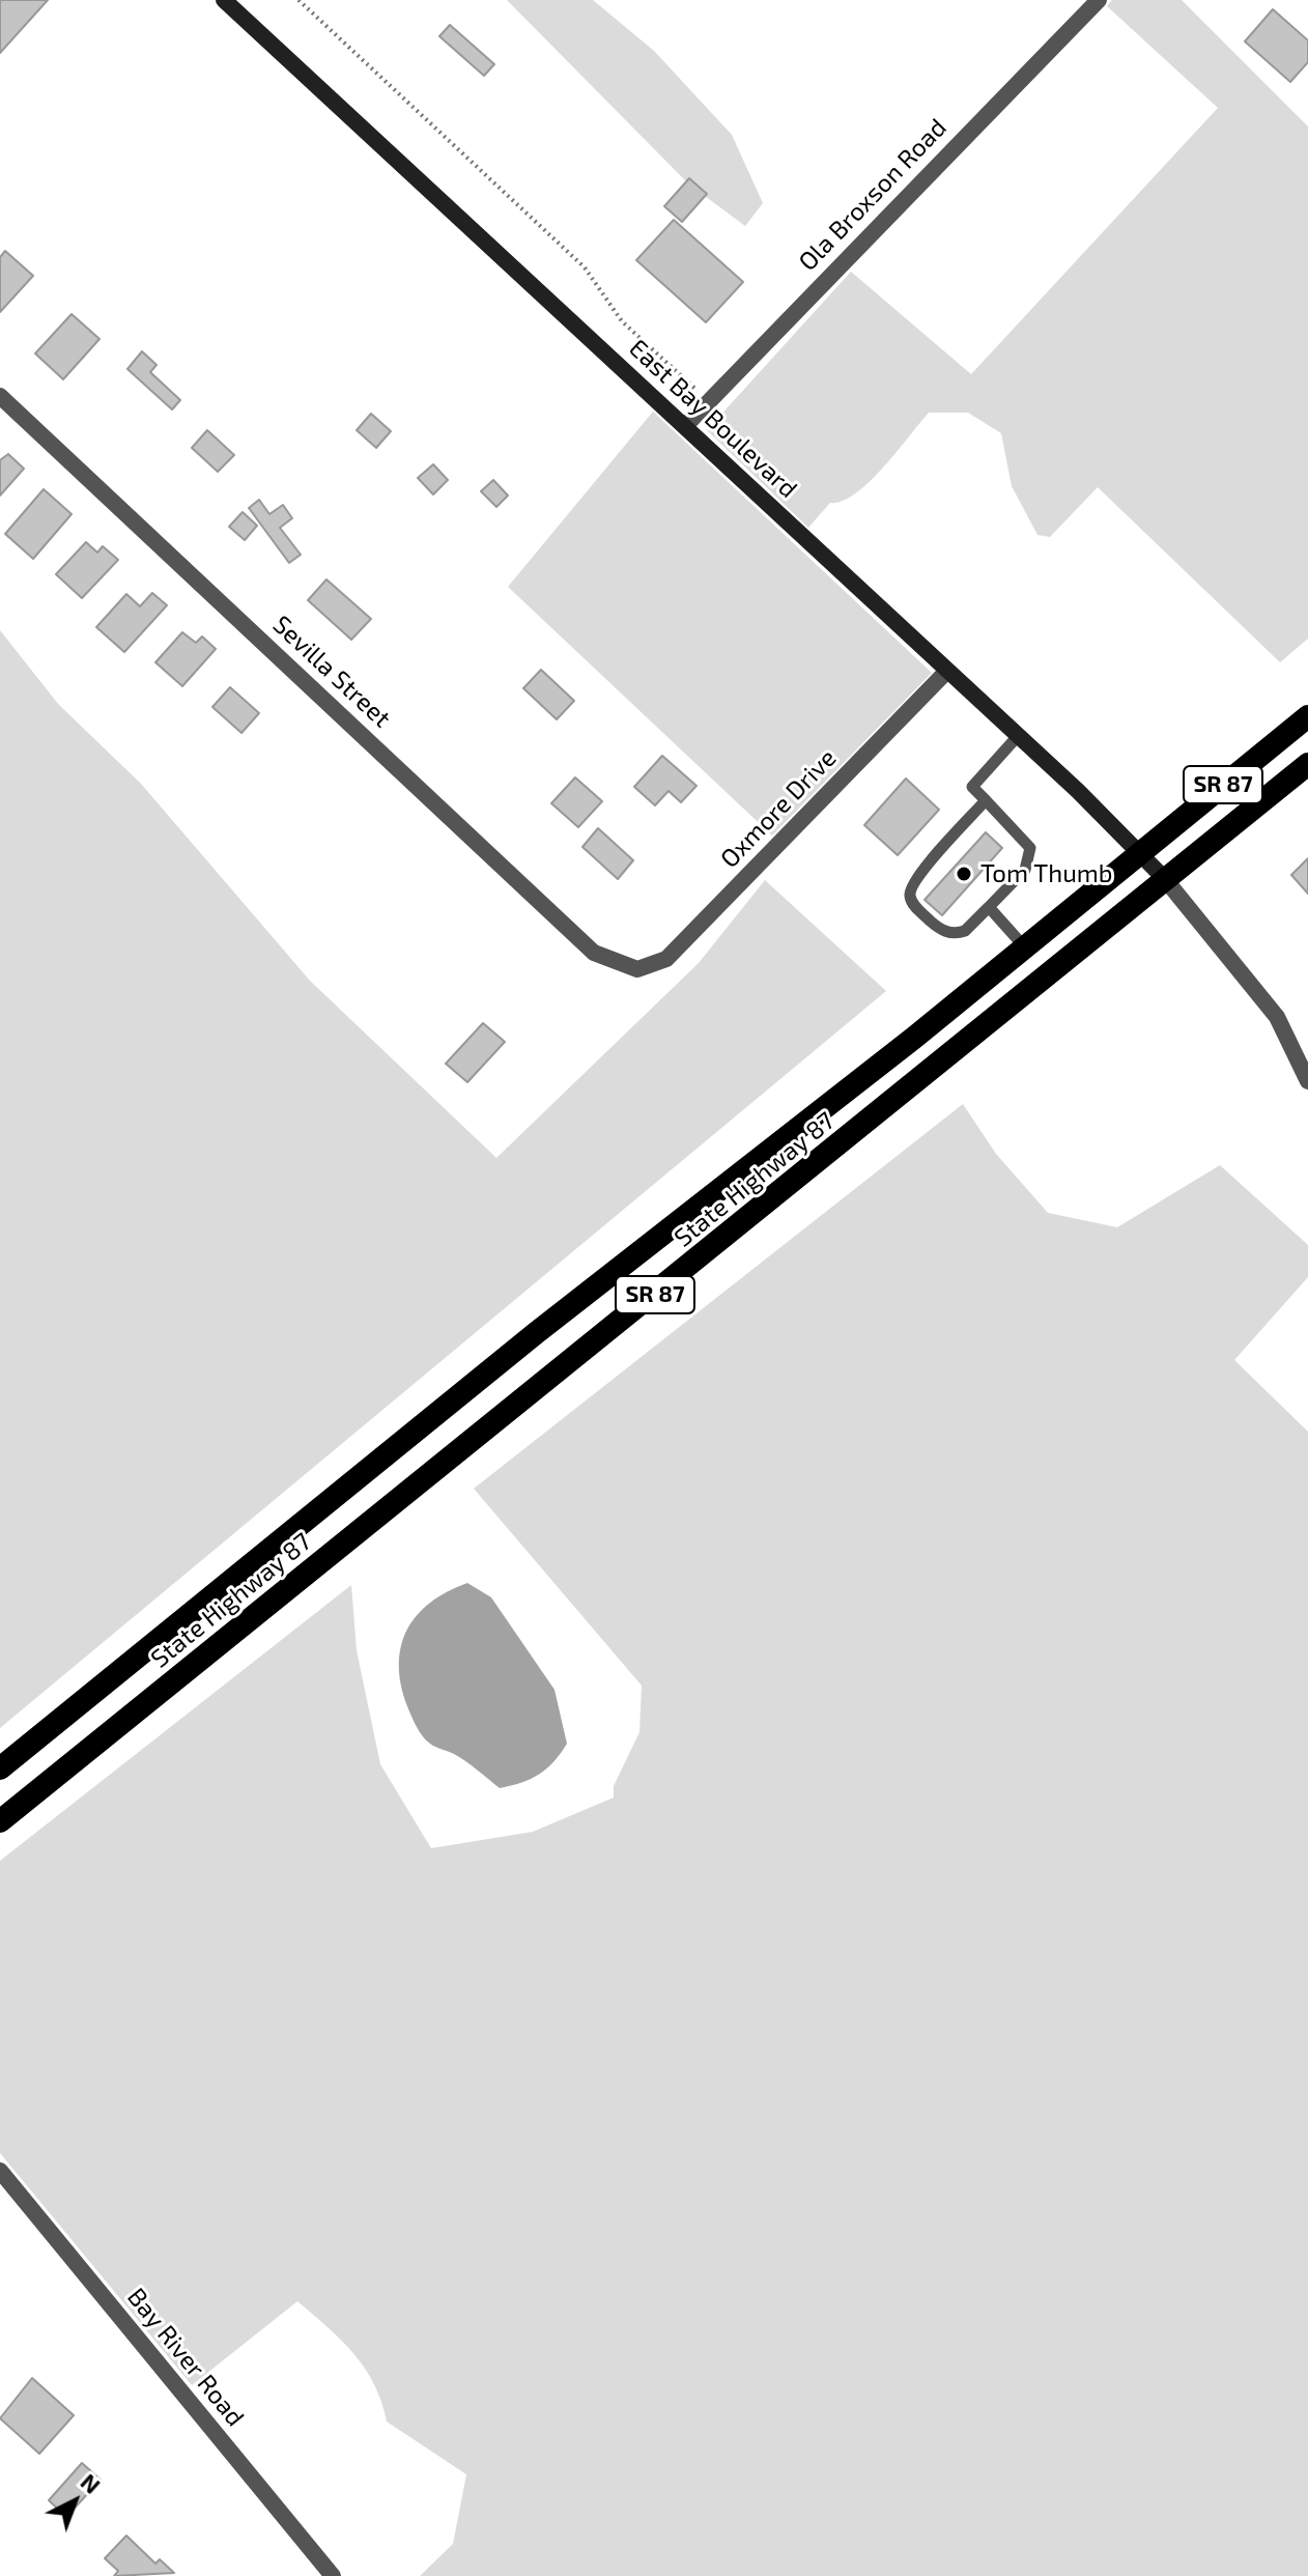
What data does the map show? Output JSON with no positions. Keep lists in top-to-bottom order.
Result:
{
  "streets": {
    "highway": ["SR 87", "State Highway 87"],
    "main road": ["East Bay Boulevard"],
    "street": [
      "Ola Broxson Road",
      "Sevilla Street",
      "Oxmore Drive",
      "Bay River Road"
    ]
  },
  "crossings": [
    ["Ola Broxson Road", "East Bay Boulevard"],
    ["East Bay Boulevard", "SR 87"],
    ["East Bay Boulevard", "Oxmore Drive"],
    ["East Bay Boulevard", "State Highway 87"],
    ["Sevilla Street", "Oxmore Drive"]
  ],
  "places": ["Tom Thumb"],
  "north": "top right"
}
